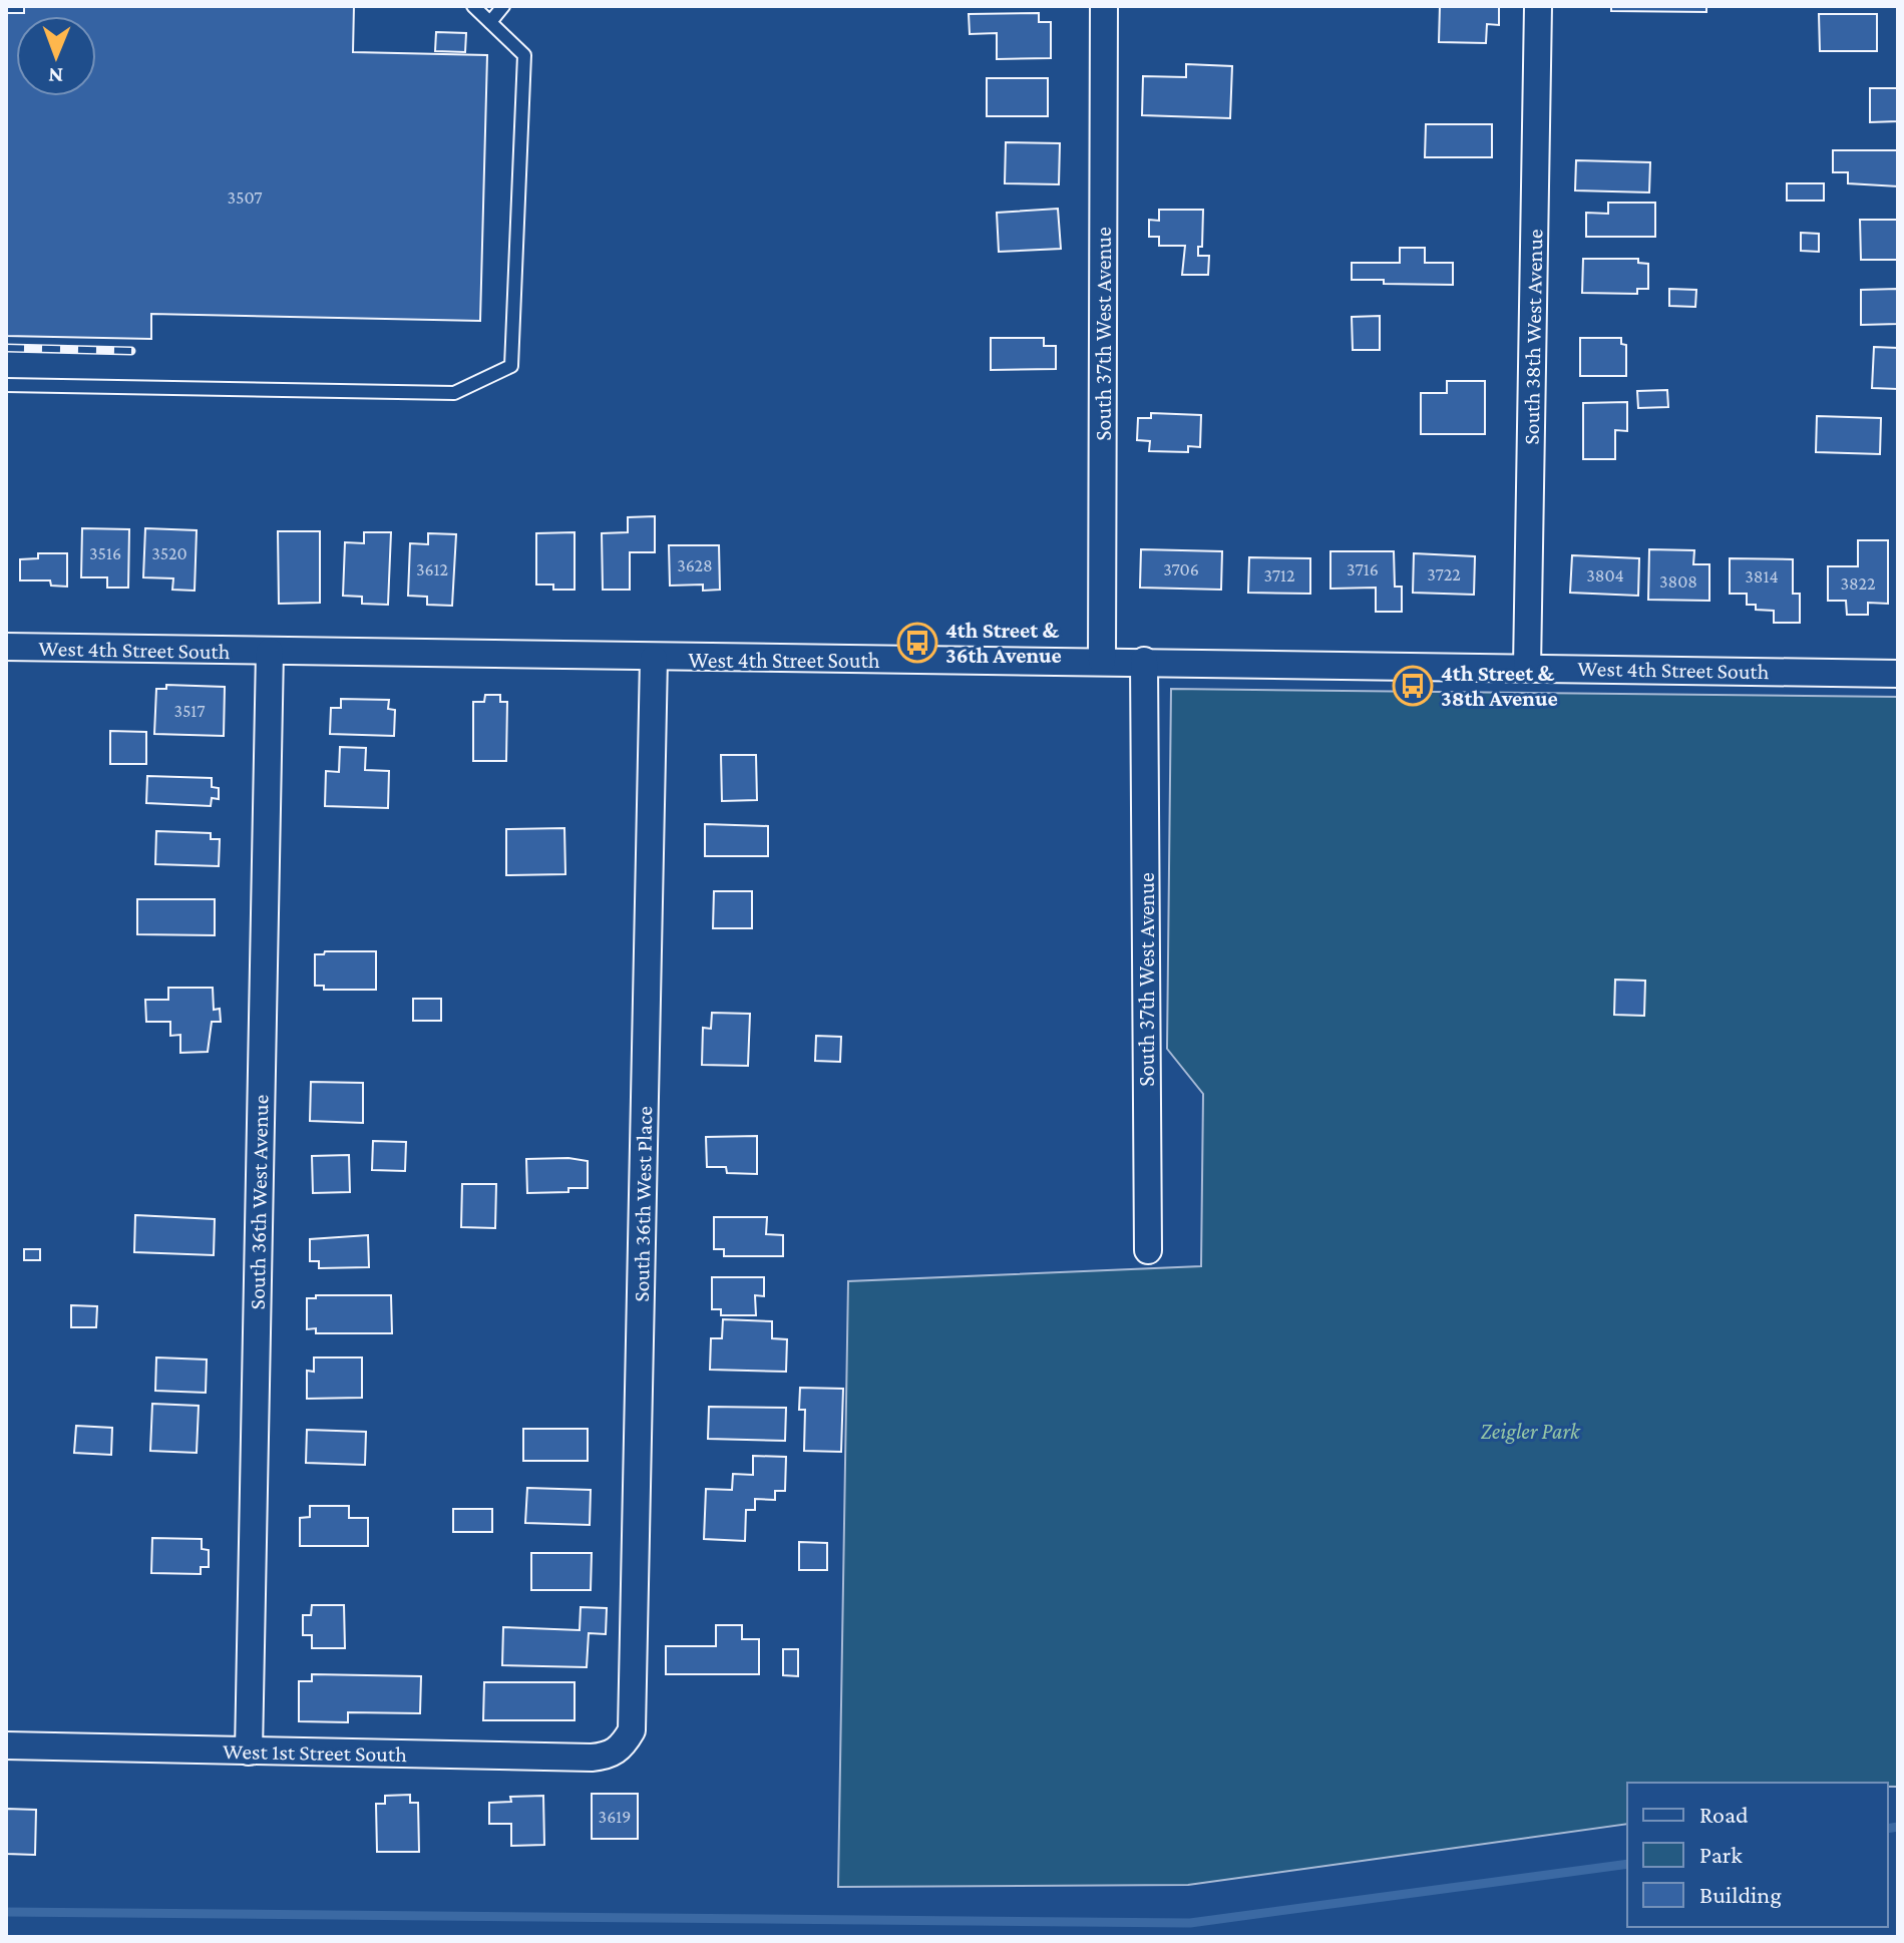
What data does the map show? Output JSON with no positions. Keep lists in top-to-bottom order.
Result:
{
  "streets": {
    "street": [
      "South 37th West Avenue",
      "South 38th West Avenue",
      "West 4th Street South",
      "South 36th West Avenue",
      "South 36th West Place",
      "West 1st Street South"
    ]
  },
  "crossings": [
    ["South 37th West Avenue", "West 4th Street South"],
    ["South 38th West Avenue", "West 4th Street South"],
    ["West 4th Street South", "South 36th West Avenue"],
    ["West 4th Street South", "South 36th West Place"],
    ["South 36th West Avenue", "West 1st Street South"],
    ["South 36th West Place", "West 1st Street South"]
  ],
  "parks": ["Zeigler Park"],
  "places": {
    "bus stop": ["4th Street & 36th Avenue", "4th Street & 38th Avenue"]
  },
  "house_numbers": [
    "3507",
    "3516",
    "3520",
    "3628",
    "3612",
    "3706",
    "3716",
    "3722",
    "3712",
    "3804",
    "3814",
    "3808",
    "3822",
    "3517",
    "3619"
  ],
  "legend": ["Road", "Park", "Building"],
  "north": "bottom"
}
